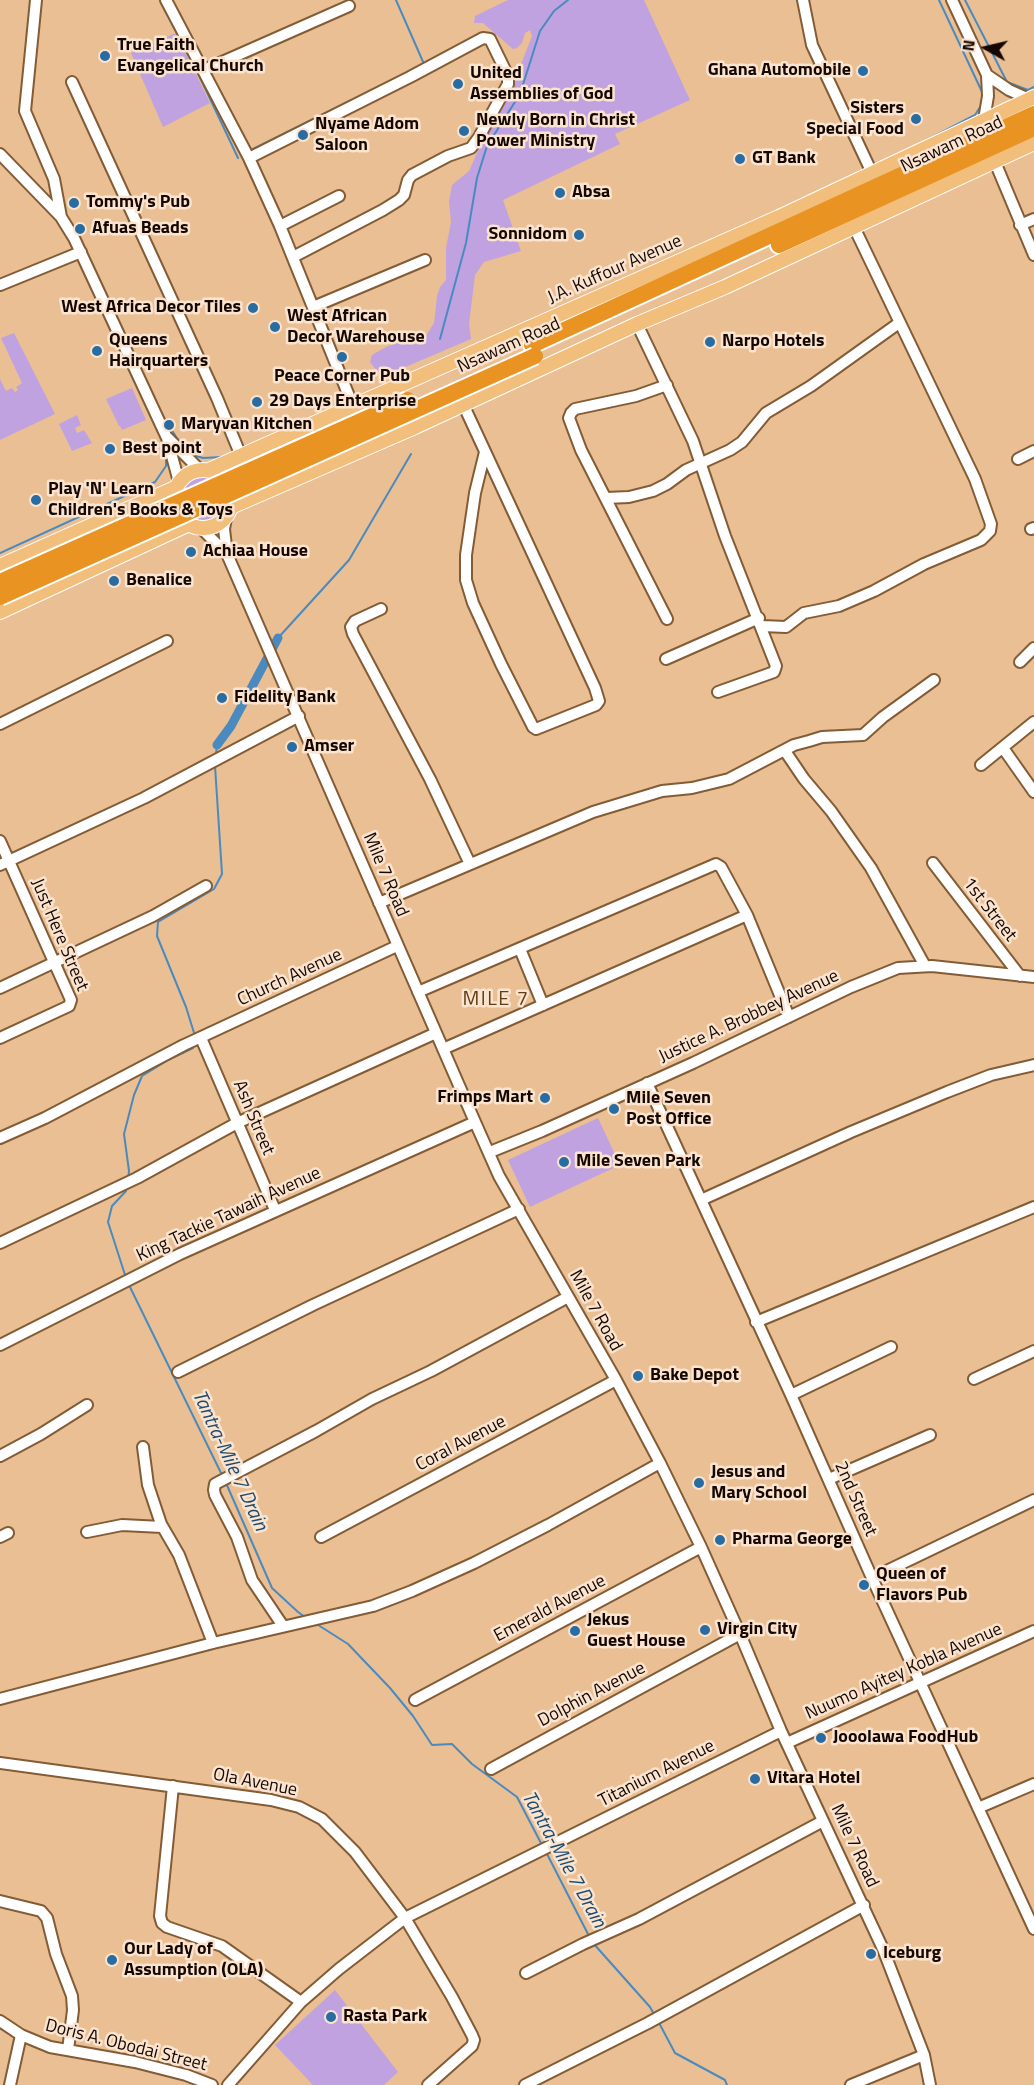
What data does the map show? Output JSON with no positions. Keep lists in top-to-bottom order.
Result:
{
  "streets": {
    "highway": ["Nsawam Road"],
    "main road": ["J.A. Kuffour Avenue"],
    "street": [
      "Mile 7 Road",
      "1st Street",
      "Just Here Street",
      "Church Avenue",
      "Justice A. Brobbey Avenue",
      "Ash Street",
      "King Tackie Tawaih Avenue",
      "Coral Avenue",
      "2nd Street",
      "Emerald Avenue",
      "Nuumo Ayitey Kobla Avenue",
      "Dolphin Avenue",
      "Titanium Avenue",
      "Ola Avenue",
      "Doris A. Obodai Street"
    ]
  },
  "crossings": [
    ["Nsawam Road", "J.A. Kuffour Avenue"],
    ["Mile 7 Road", "Church Avenue"],
    ["Mile 7 Road", "Justice A. Brobbey Avenue"],
    ["Mile 7 Road", "King Tackie Tawaih Avenue"],
    ["Mile 7 Road", "Coral Avenue"],
    ["Mile 7 Road", "Emerald Avenue"],
    ["Mile 7 Road", "Nuumo Ayitey Kobla Avenue"],
    ["Mile 7 Road", "Dolphin Avenue"],
    ["Mile 7 Road", "Titanium Avenue"],
    ["1st Street", "Justice A. Brobbey Avenue"],
    ["Church Avenue", "Ash Street"],
    ["Justice A. Brobbey Avenue", "2nd Street"],
    ["Ash Street", "King Tackie Tawaih Avenue"],
    ["2nd Street", "Nuumo Ayitey Kobla Avenue"],
    ["Titanium Avenue", "Ola Avenue"]
  ],
  "districts": ["MILE 7"],
  "water": ["Tantra-Mile 7 Drain"],
  "places": [
    "True Faith Evangelical Church",
    "Ghana Automobile",
    "United Assemblies of God",
    "Sisters Special Food",
    "Newly Born in Christ Power Ministry",
    "Nyame Adom Saloon",
    "GT Bank",
    "Absa",
    "Tommy's Pub",
    "Afuas Beads",
    "Sonnidom",
    "West Africa Decor Tiles",
    "West African Decor Warehouse",
    "Narpo Hotels",
    "Queens Hairquarters",
    "Peace Corner Pub",
    "29 Days Enterprise",
    "Maryvan Kitchen",
    "Best point",
    "Play 'N' Learn Children's Books & Toys",
    "Achiaa House",
    "Benalice",
    "Fidelity Bank",
    "Amser",
    "Frimps Mart",
    "Mile Seven Post Office",
    "Mile Seven Park",
    "Bake Depot",
    "Jesus and Mary School",
    "Pharma George",
    "Queen of Flavors Pub",
    "Virgin City",
    "Jekus Guest House",
    "Jooolawa FoodHub",
    "Vitara Hotel",
    "Iceburg",
    "Our Lady of Assumption (OLA)",
    "Rasta Park"
  ],
  "north": "left"
}
